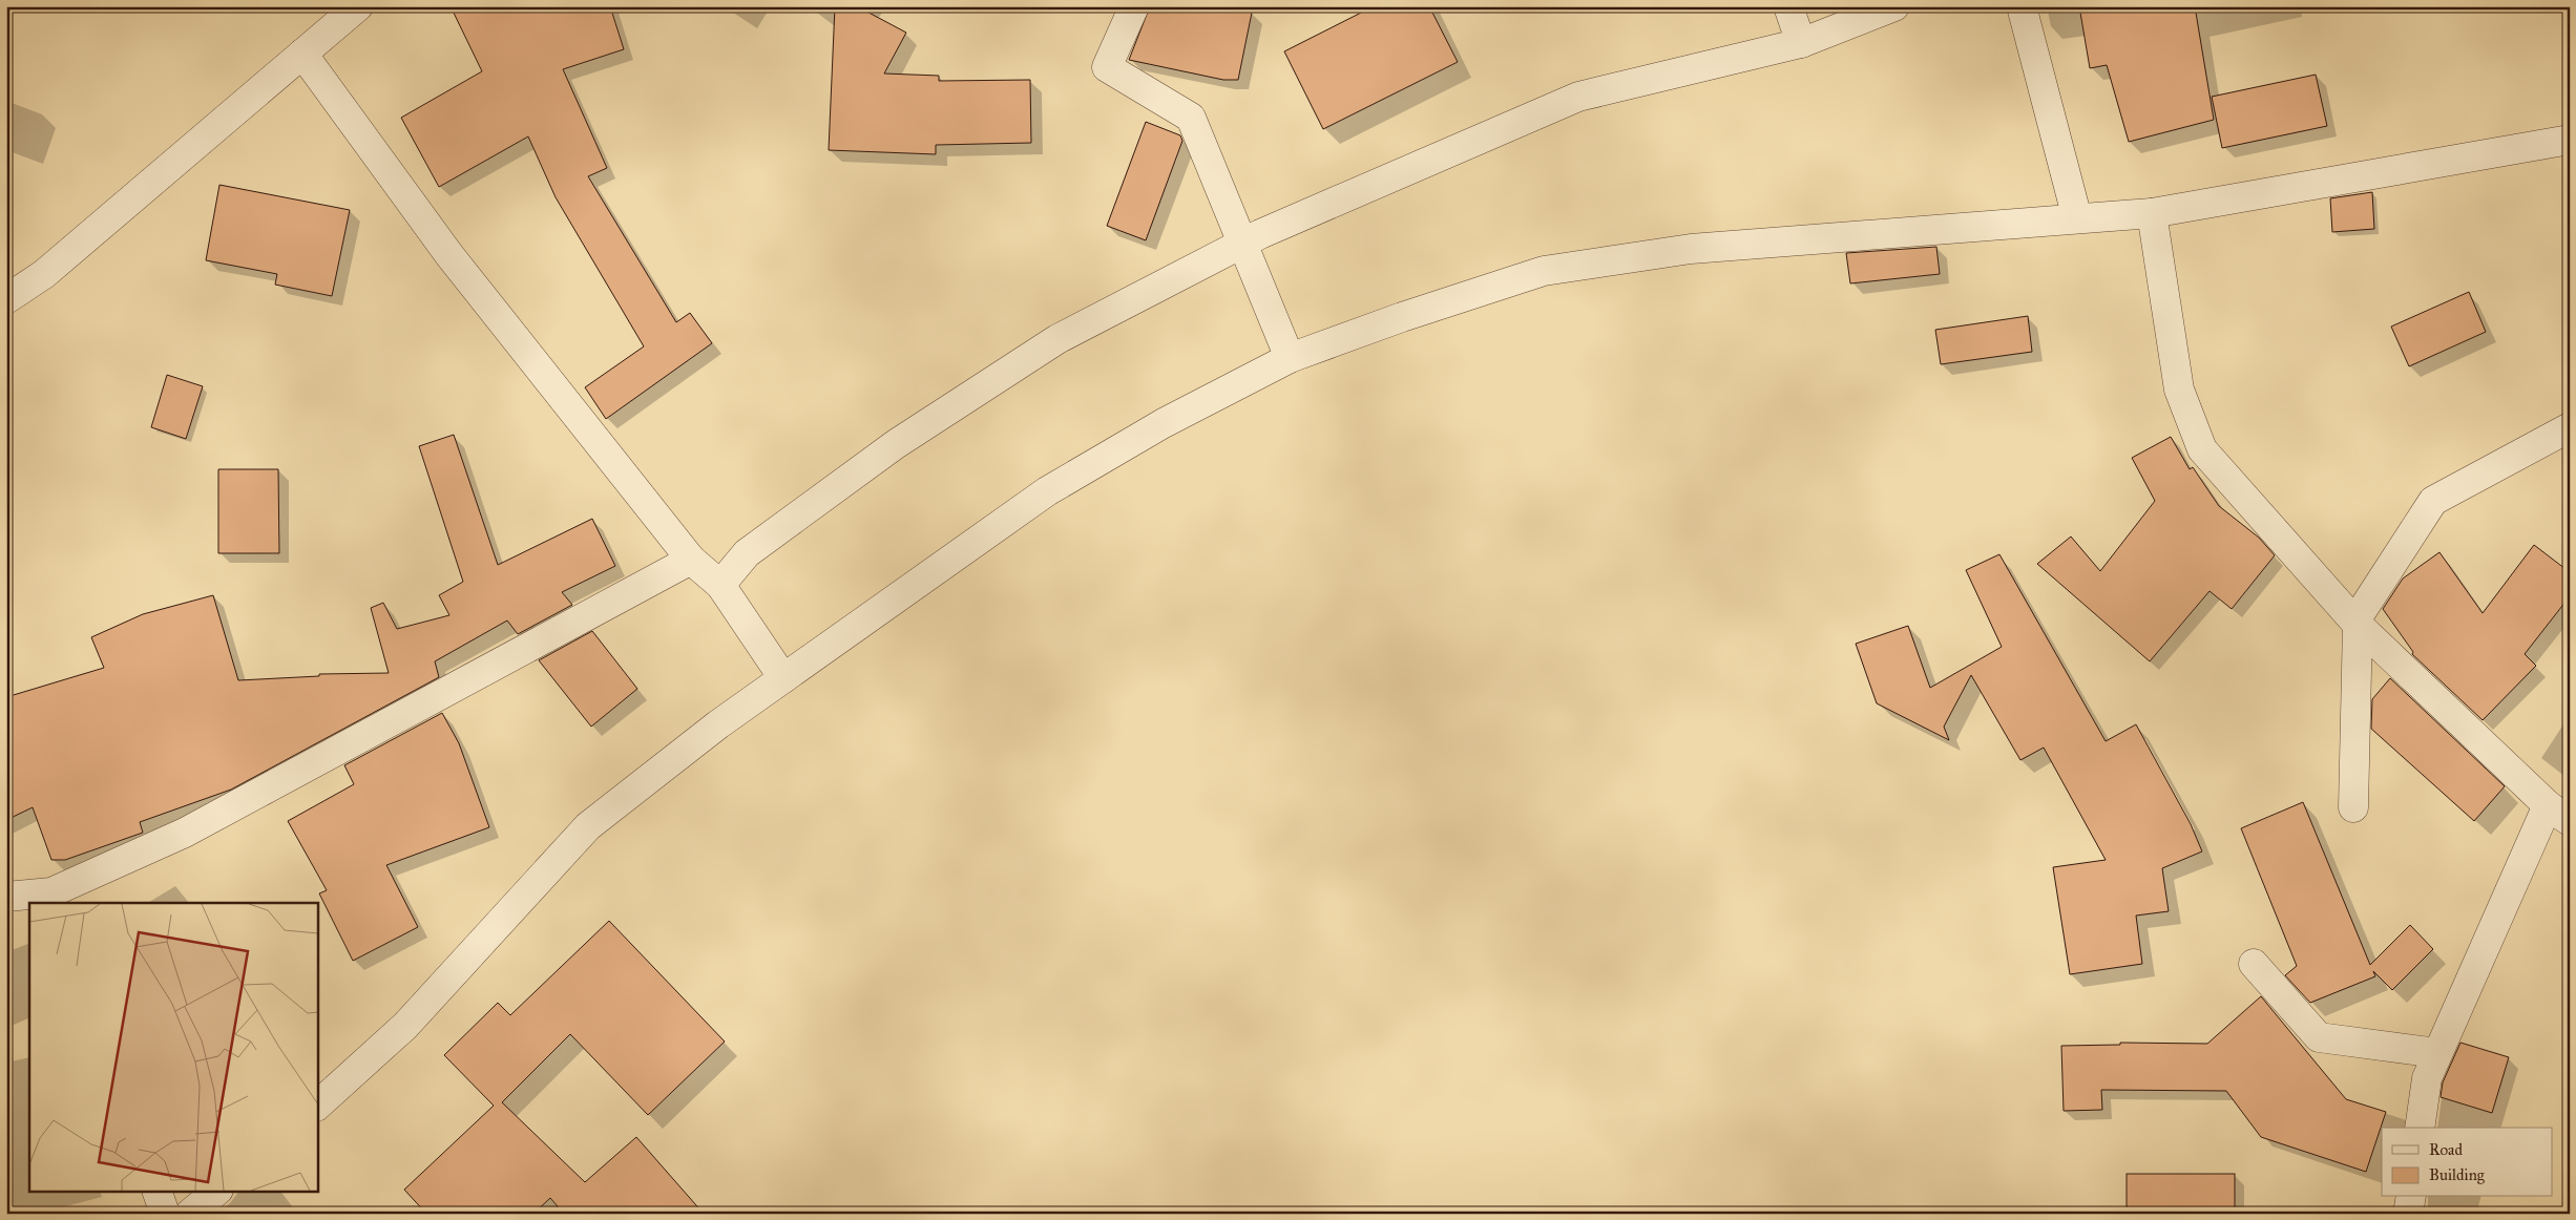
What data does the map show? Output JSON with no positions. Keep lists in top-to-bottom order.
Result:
{
  "legend": ["Road", "Building"]
}
